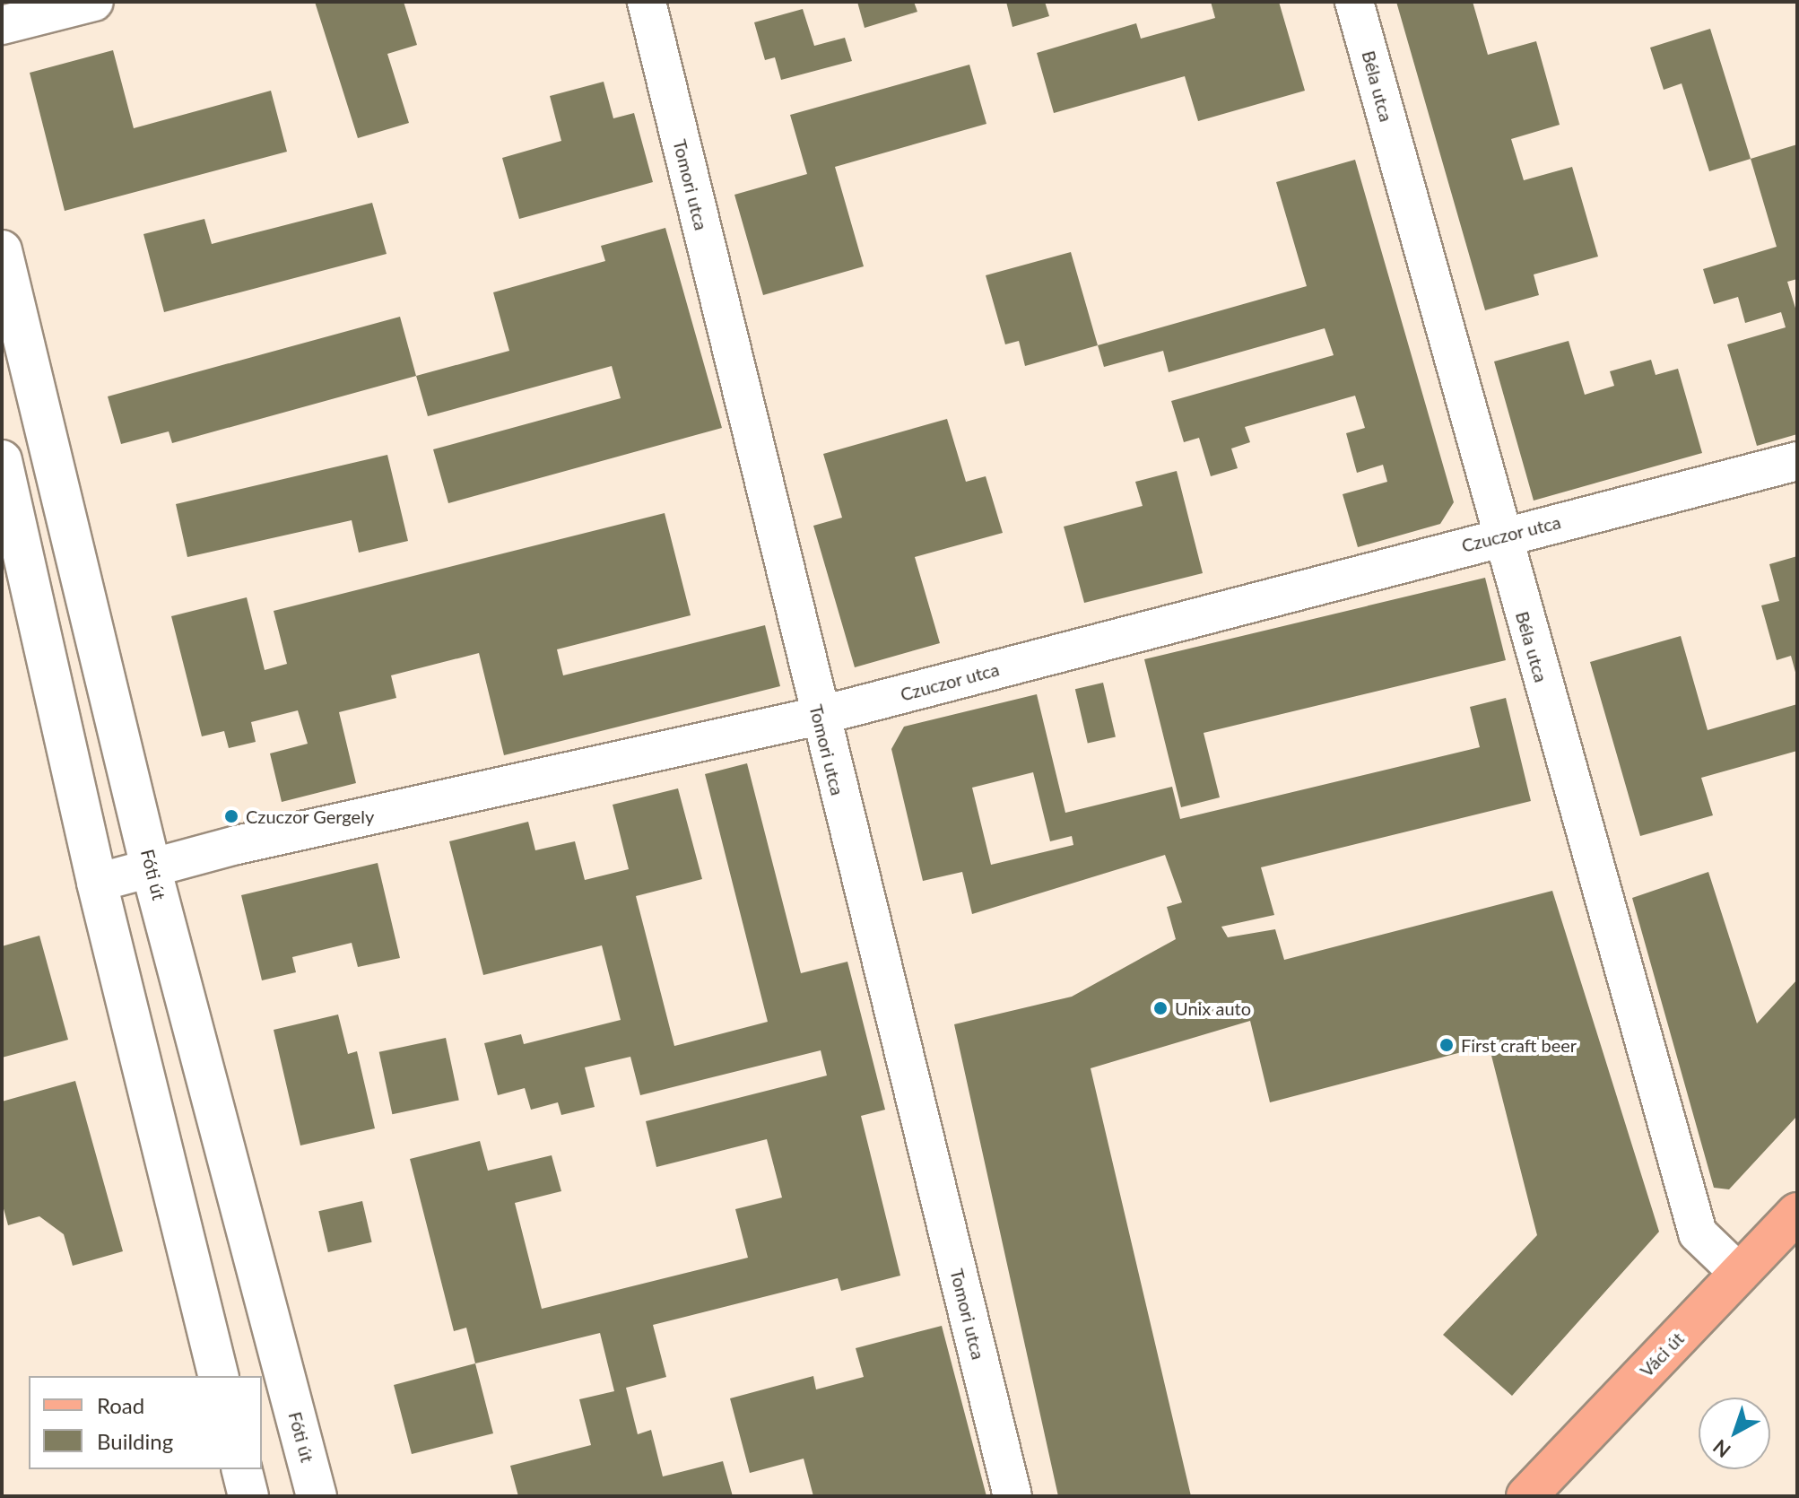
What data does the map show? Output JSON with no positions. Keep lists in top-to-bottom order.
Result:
{
  "streets": {
    "main road": ["Váci út"],
    "street": [
      "Béla utca",
      "Tomori utca",
      "Czuczor utca",
      "Fóti út"
    ]
  },
  "crossings": [
    ["Béla utca", "Czuczor utca"],
    ["Béla utca", "Váci út"],
    ["Tomori utca", "Czuczor utca"],
    ["Czuczor utca", "Fóti út"]
  ],
  "places": ["Czuczor Gergely", "Unix auto", "First craft beer"],
  "legend": ["Road", "Building"],
  "north": "bottom left"
}
